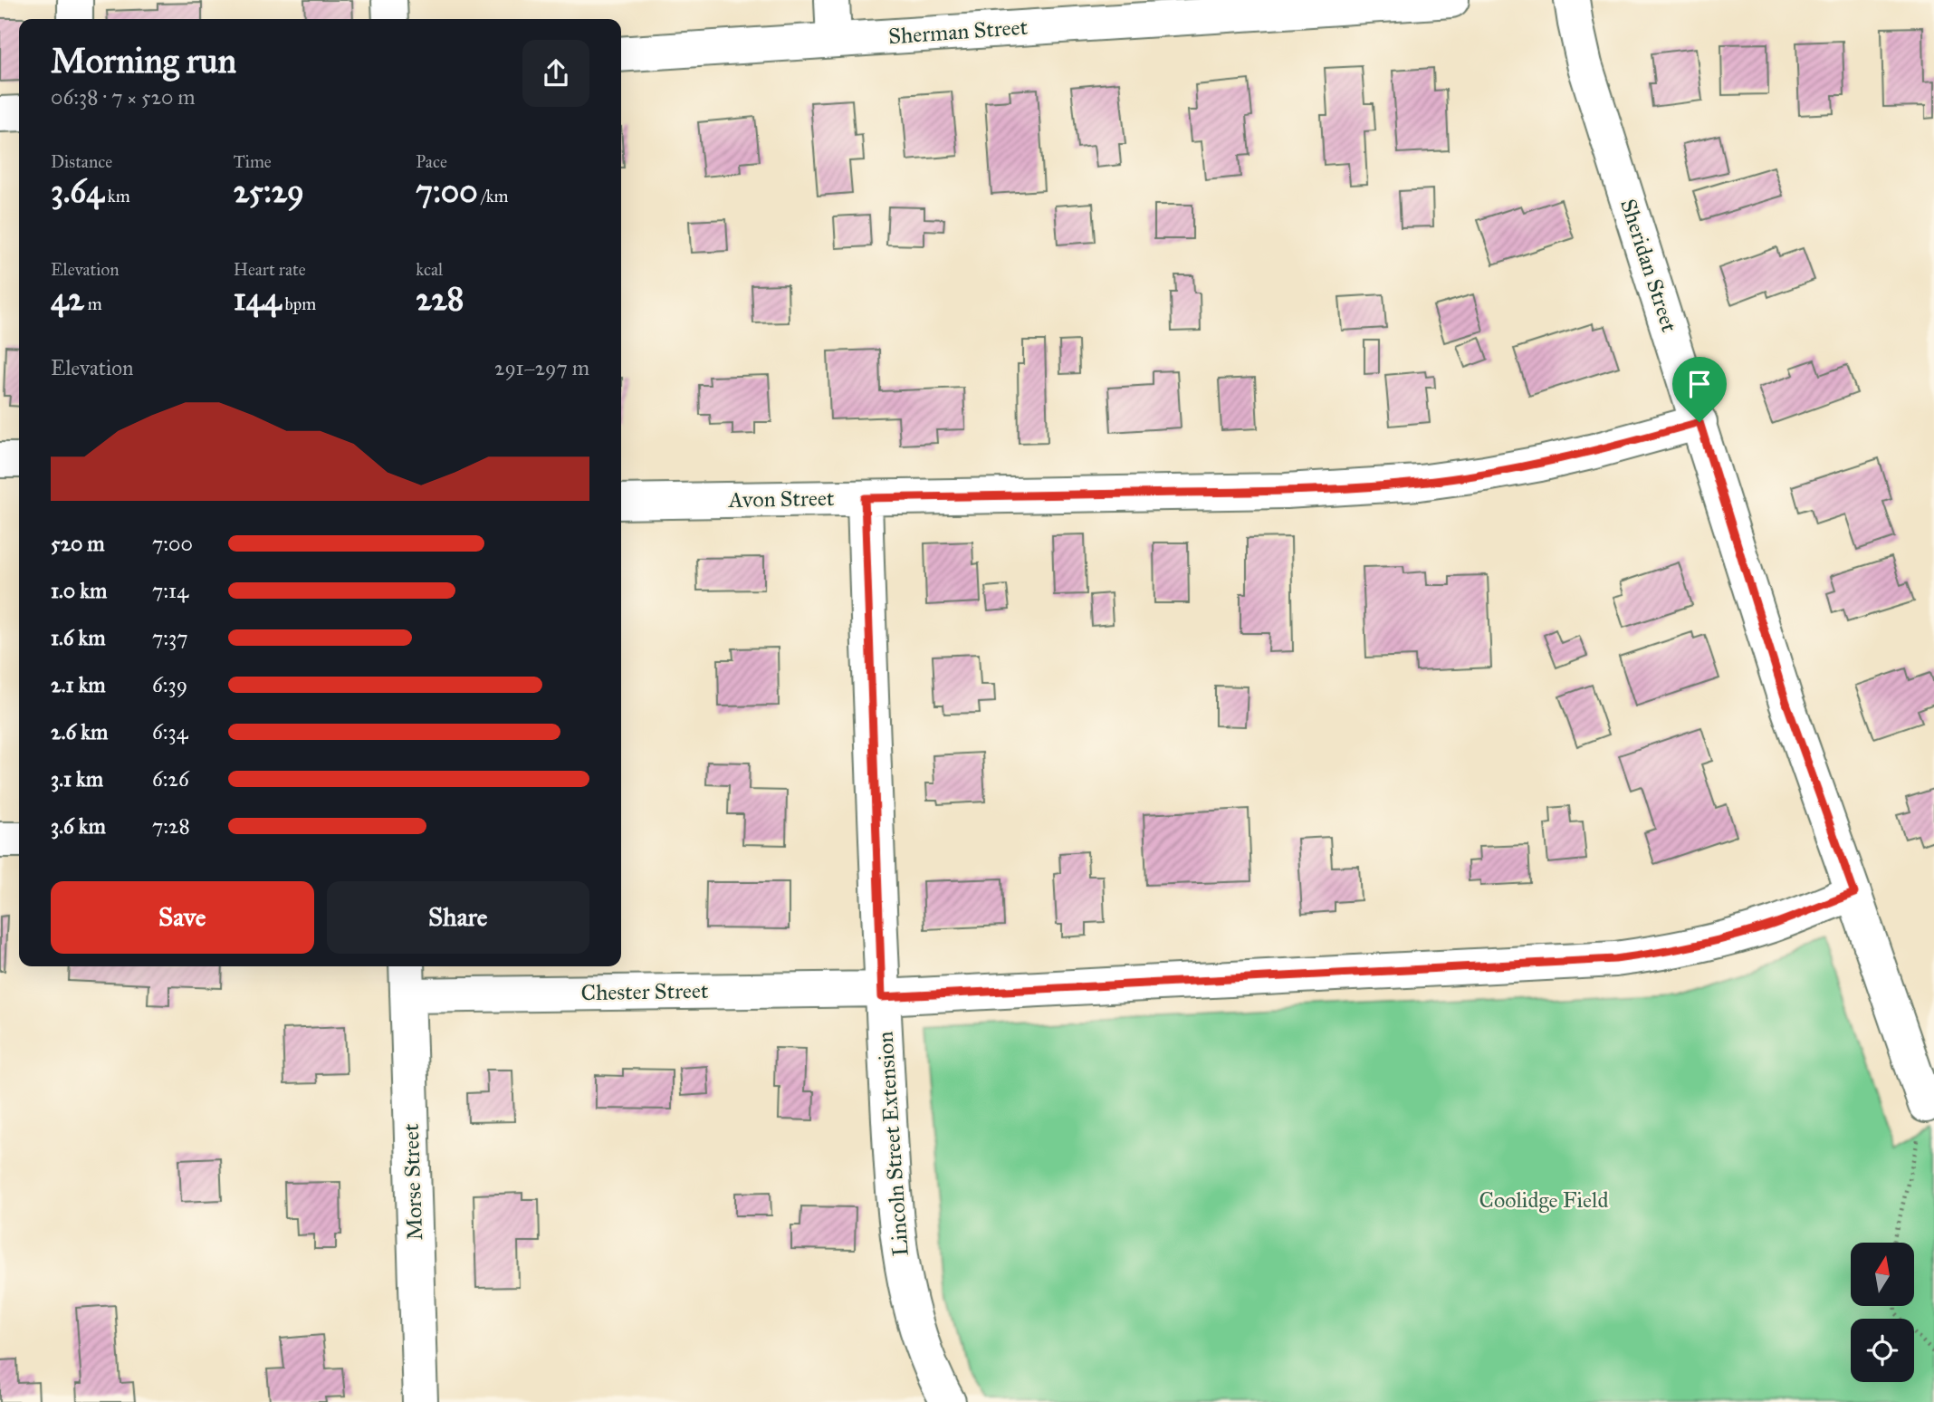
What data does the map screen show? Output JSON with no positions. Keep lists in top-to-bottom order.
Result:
{
  "streets": {
    "street": [
      "Sherman Street",
      "Sheridan Street",
      "Avon Street",
      "Chester Street",
      "Lincoln Street Extension",
      "Morse Street"
    ]
  },
  "crossings": [
    ["Sheridan Street", "Avon Street"],
    ["Sheridan Street", "Chester Street"],
    ["Avon Street", "Lincoln Street Extension"],
    ["Chester Street", "Lincoln Street Extension"],
    ["Chester Street", "Morse Street"]
  ],
  "parks": ["Coolidge Field"],
  "north": "top",
  "page": {
    "heading": ["Morning run", "06:38 · 7 × 520 m"],
    "stats": [
      ["Distance", "3.64 km"],
      ["Time", "25:29"],
      ["Pace", "7:00 /km"],
      ["Elevation", "42 m"],
      ["Heart rate", "144 bpm"],
      ["kcal", "228"]
    ],
    "chart": ["Elevation", "291–297 m"],
    "list": [
      {
        "name": "520 m",
        "note": "7:00"
      },
      {
        "name": "1.0 km",
        "note": "7:14"
      },
      {
        "name": "1.6 km",
        "note": "7:37"
      },
      {
        "name": "2.1 km",
        "note": "6:39"
      },
      {
        "name": "2.6 km",
        "note": "6:34"
      },
      {
        "name": "3.1 km",
        "note": "6:26"
      },
      {
        "name": "3.6 km",
        "note": "7:28"
      }
    ],
    "buttons": ["Save", "Share"]
  }
}
